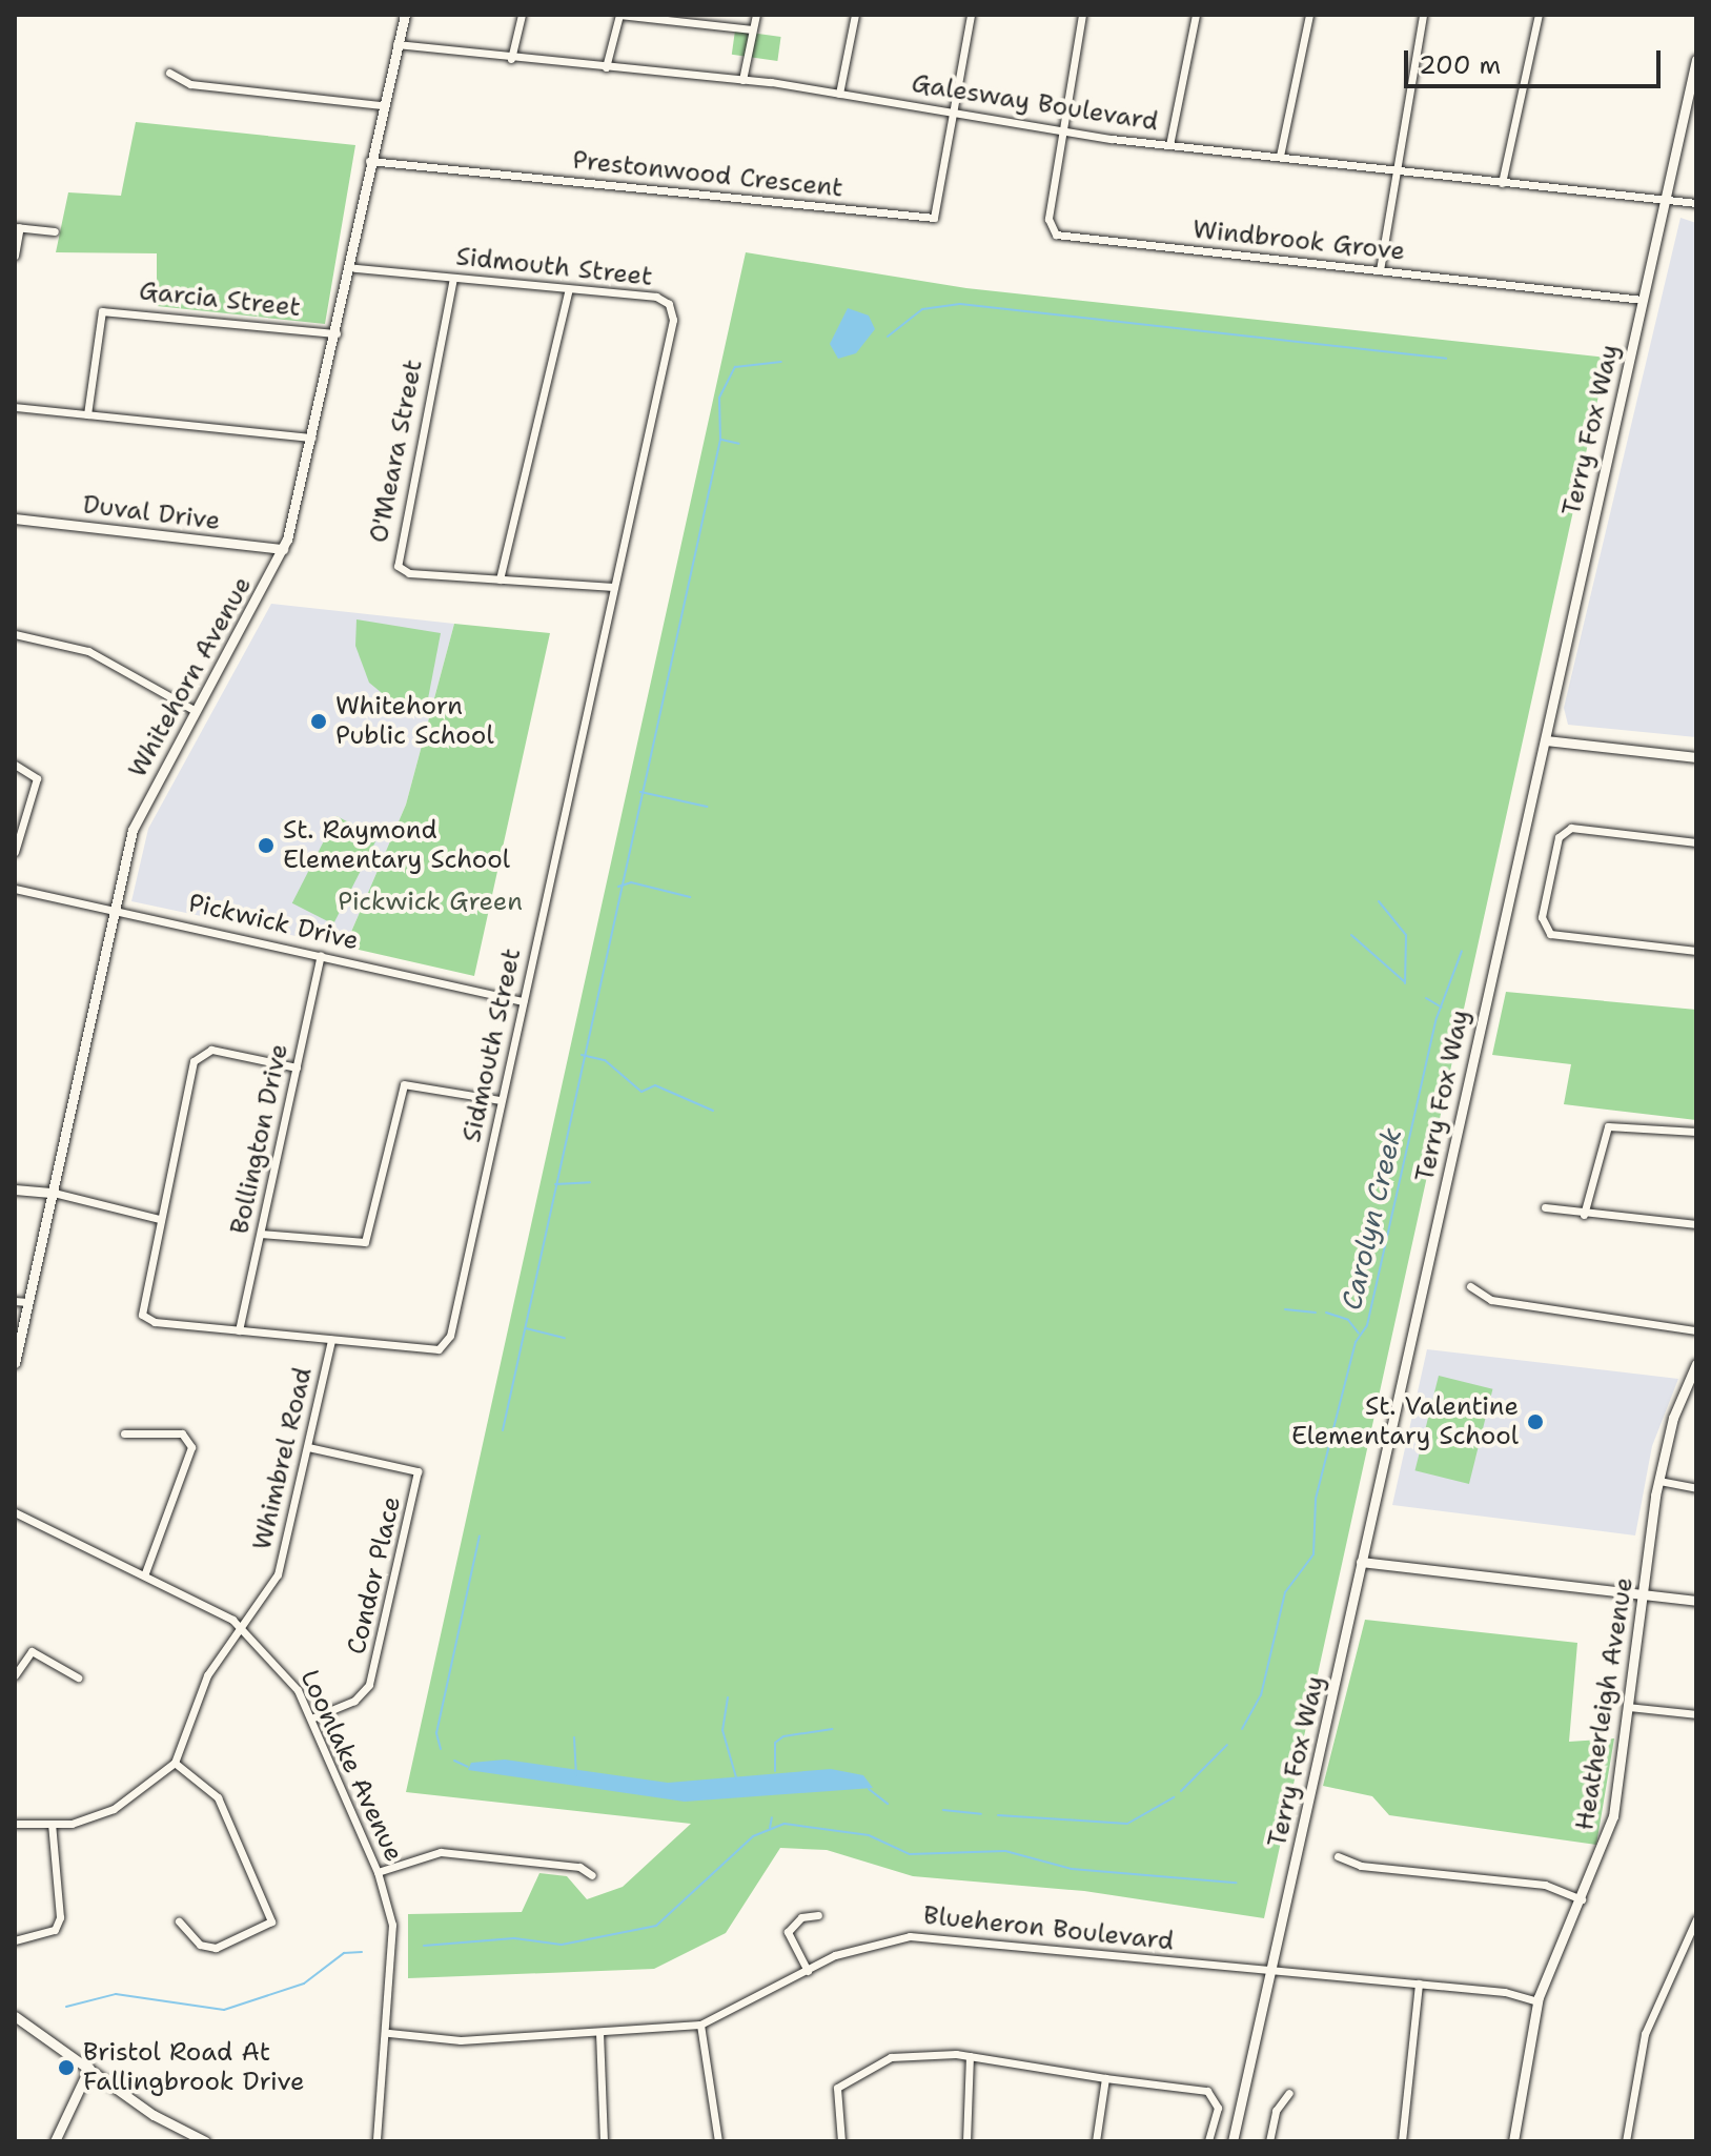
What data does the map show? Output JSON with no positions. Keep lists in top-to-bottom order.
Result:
{
  "streets": {
    "street": [
      "Galesway Boulevard",
      "Prestonwood Crescent",
      "Windbrook Grove",
      "Sidmouth Street",
      "Garcia Street",
      "Terry Fox Way",
      "O'Meara Street",
      "Duval Drive",
      "Whitehorn Avenue",
      "Pickwick Drive",
      "Bollington Drive",
      "Whimbrel Road",
      "Condor Place",
      "Heatherleigh Avenue",
      "Loonlake Avenue",
      "Blueheron Boulevard"
    ]
  },
  "crossings": [
    ["Galesway Boulevard", "Prestonwood Crescent"],
    ["Galesway Boulevard", "Windbrook Grove"],
    ["Galesway Boulevard", "Terry Fox Way"],
    ["Galesway Boulevard", "Whitehorn Avenue"],
    ["Prestonwood Crescent", "Whitehorn Avenue"],
    ["Windbrook Grove", "Terry Fox Way"],
    ["Sidmouth Street", "O'Meara Street"],
    ["Sidmouth Street", "Whitehorn Avenue"],
    ["Sidmouth Street", "Pickwick Drive"],
    ["Sidmouth Street", "Bollington Drive"],
    ["Sidmouth Street", "Whimbrel Road"],
    ["Garcia Street", "Whitehorn Avenue"],
    ["Terry Fox Way", "Blueheron Boulevard"],
    ["Duval Drive", "Whitehorn Avenue"],
    ["Whitehorn Avenue", "Pickwick Drive"],
    ["Pickwick Drive", "Bollington Drive"],
    ["Whimbrel Road", "Condor Place"],
    ["Whimbrel Road", "Loonlake Avenue"],
    ["Condor Place", "Loonlake Avenue"],
    ["Heatherleigh Avenue", "Blueheron Boulevard"],
    ["Loonlake Avenue", "Blueheron Boulevard"]
  ],
  "water": ["Carolyn Creek"],
  "parks": ["Pickwick Green"],
  "places": [
    "Whitehorn Public School",
    "St. Raymond Elementary School",
    "St. Valentine Elementary School",
    "Bristol Road At Fallingbrook Drive"
  ],
  "scale_bar": "200 m"
}
